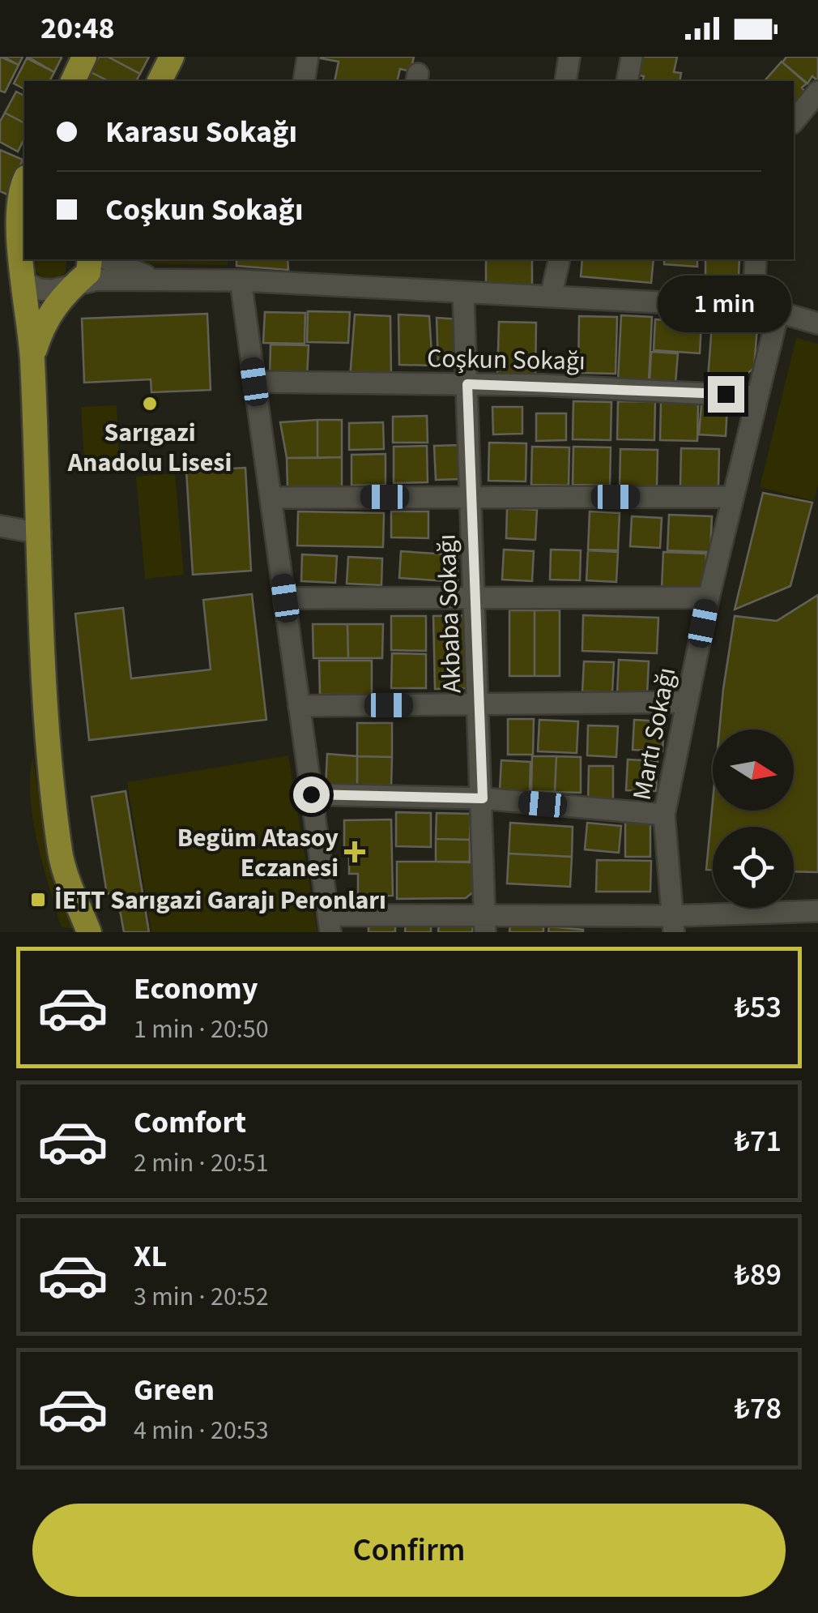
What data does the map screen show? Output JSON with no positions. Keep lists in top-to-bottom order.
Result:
{
  "streets": {
    "street": ["Coşkun Sokağı", "Akbaba Sokağı", "Martı Sokağı"]
  },
  "crossings": [
    ["Coşkun Sokağı", "Akbaba Sokağı"],
    ["Coşkun Sokağı", "Martı Sokağı"]
  ],
  "places": {
    "other": ["Sarıgazi Anadolu Lisesi"],
    "health": ["Begüm Atasoy Eczanesi"],
    "transit": ["İETT Sarıgazi Garajı Peronları"]
  },
  "north": "right",
  "page": {
    "status": "20:48",
    "banner": ["Karasu Sokağı", "Coşkun Sokağı"],
    "bubble": "1 min",
    "list": [
      {
        "name": "Economy",
        "note": "1 min · 20:50",
        "value": "₺53"
      },
      {
        "name": "Comfort",
        "note": "2 min · 20:51",
        "value": "₺71"
      },
      {
        "name": "XL",
        "note": "3 min · 20:52",
        "value": "₺89"
      },
      {
        "name": "Green",
        "note": "4 min · 20:53",
        "value": "₺78"
      }
    ],
    "buttons": "Confirm"
  }
}
